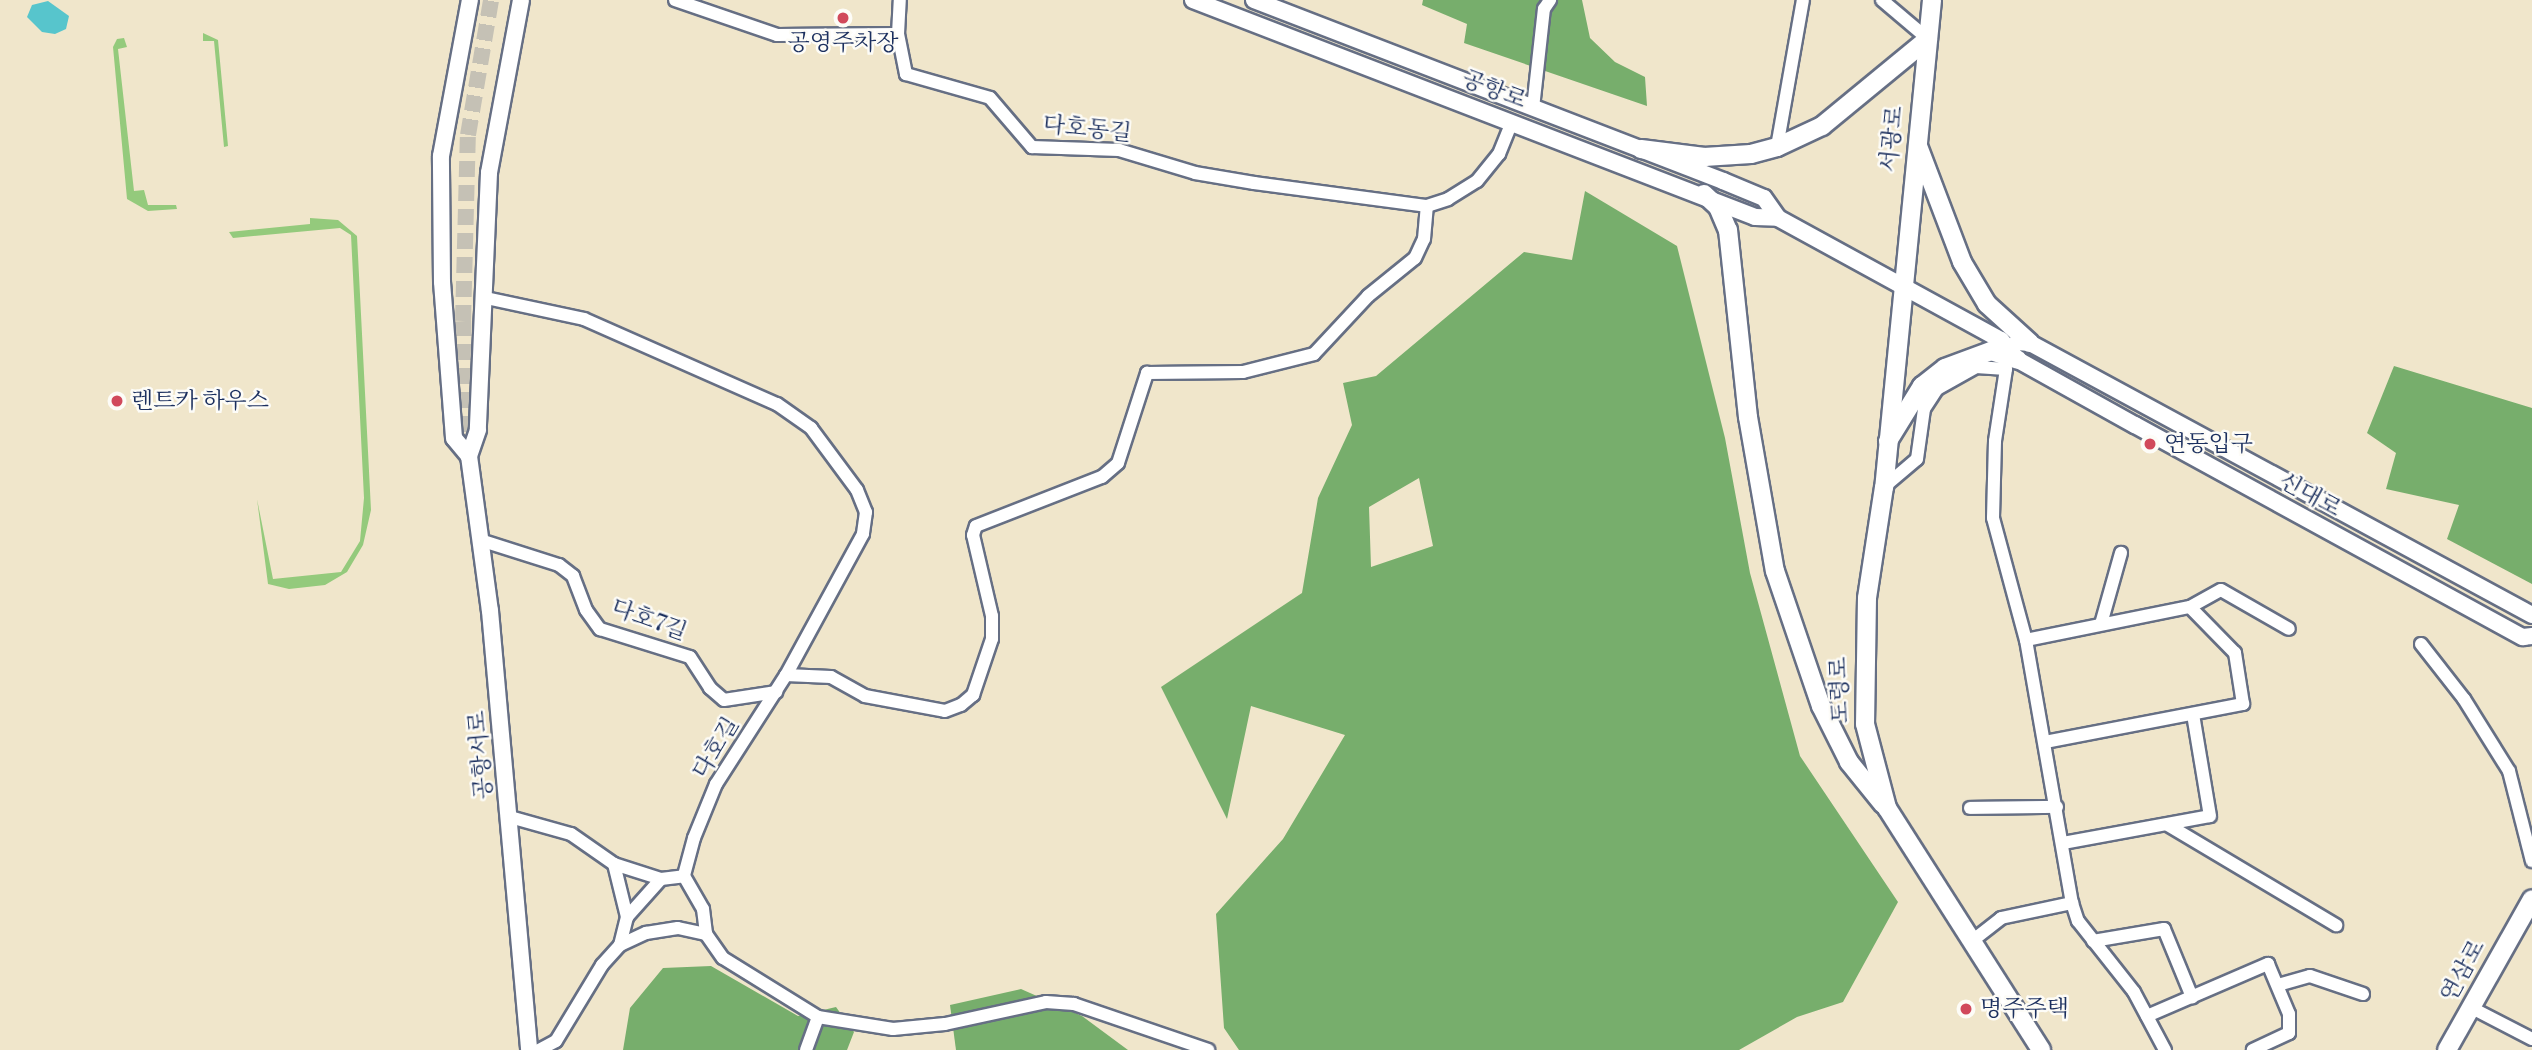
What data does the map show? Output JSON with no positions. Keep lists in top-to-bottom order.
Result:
{
  "streets": {
    "main road": ["서광로", "도령로", "연삼로"],
    "street": [
      "공항로",
      "다호동길",
      "신대로",
      "다호7길",
      "다호길",
      "공항서로"
    ]
  },
  "crossings": [
    ["공항로", "서광로"],
    ["공항로", "신대로"],
    ["공항로", "도령로"],
    ["서광로", "신대로"],
    ["서광로", "도령로"],
    ["신대로", "도령로"],
    ["다호7길", "다호길"],
    ["다호7길", "공항서로"]
  ],
  "places": [
    "공영주차장",
    "렌트카 하우스",
    "연동입구",
    "명주주택"
  ]
}
